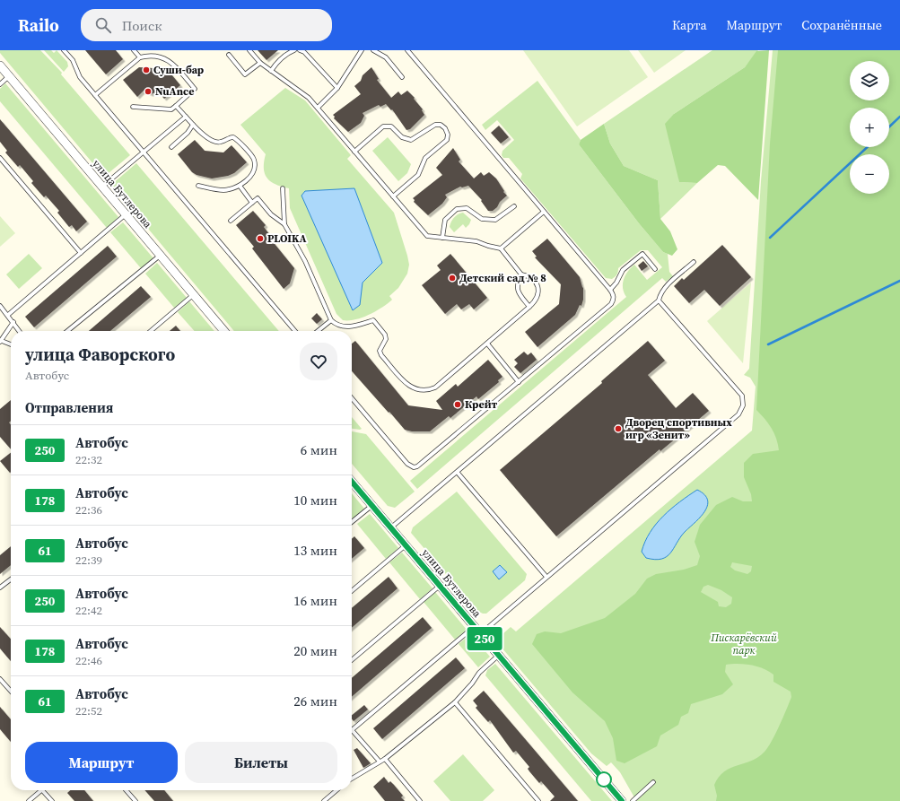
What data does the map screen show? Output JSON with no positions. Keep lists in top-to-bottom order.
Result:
{
  "streets": {
    "street": ["улица Бутлерова"]
  },
  "parks": ["Пискарёвский парк"],
  "places": [
    "Суши-бар",
    "NuAnce",
    "PLOIKA",
    "Детский сад № 8",
    "Крейт",
    "Дворец спортивных игр «Зенит»"
  ],
  "lines": ["bus line 250"],
  "page": {
    "header": "Railo",
    "search": "Поиск",
    "nav": ["Карта", "Маршрут", "Сохранённые"],
    "on_map": "250",
    "map_buttons": ["+", "−"],
    "heading": [
      ["улица Фаворского", "Автобус"],
      "Отправления"
    ],
    "list": [
      {
        "mark": "250",
        "name": "Автобус",
        "note": "22:32",
        "value": "6 мин"
      },
      {
        "mark": "178",
        "name": "Автобус",
        "note": "22:36",
        "value": "10 мин"
      },
      {
        "mark": "61",
        "name": "Автобус",
        "note": "22:39",
        "value": "13 мин"
      },
      {
        "mark": "250",
        "name": "Автобус",
        "note": "22:42",
        "value": "16 мин"
      },
      {
        "mark": "178",
        "name": "Автобус",
        "note": "22:46",
        "value": "20 мин"
      },
      {
        "mark": "61",
        "name": "Автобус",
        "note": "22:52",
        "value": "26 мин"
      }
    ],
    "buttons": ["Маршрут", "Билеты"]
  }
}
